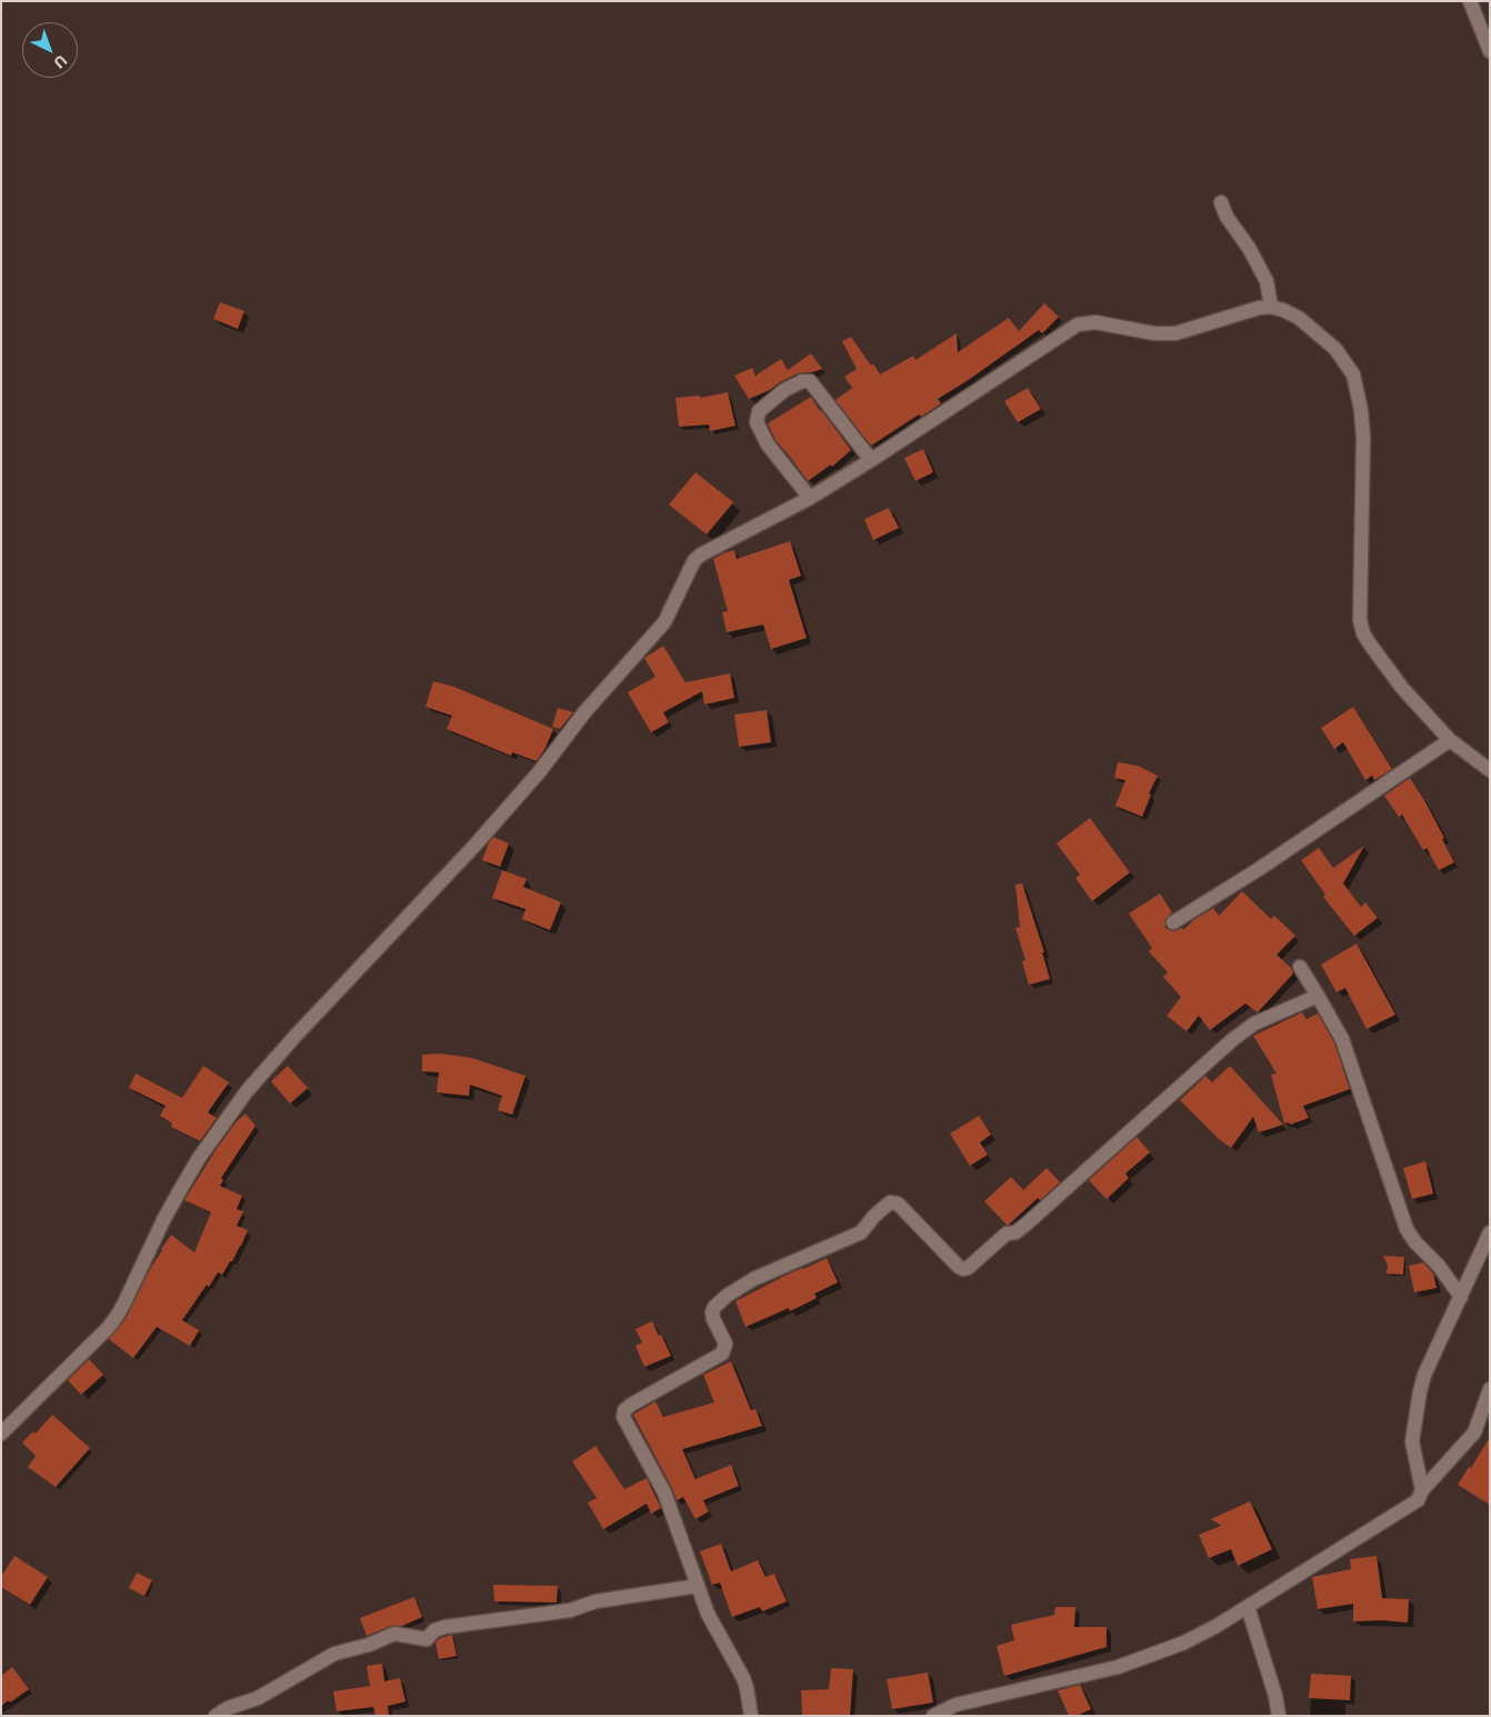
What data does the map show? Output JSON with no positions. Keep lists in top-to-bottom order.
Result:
{
  "north": "bottom right"
}
